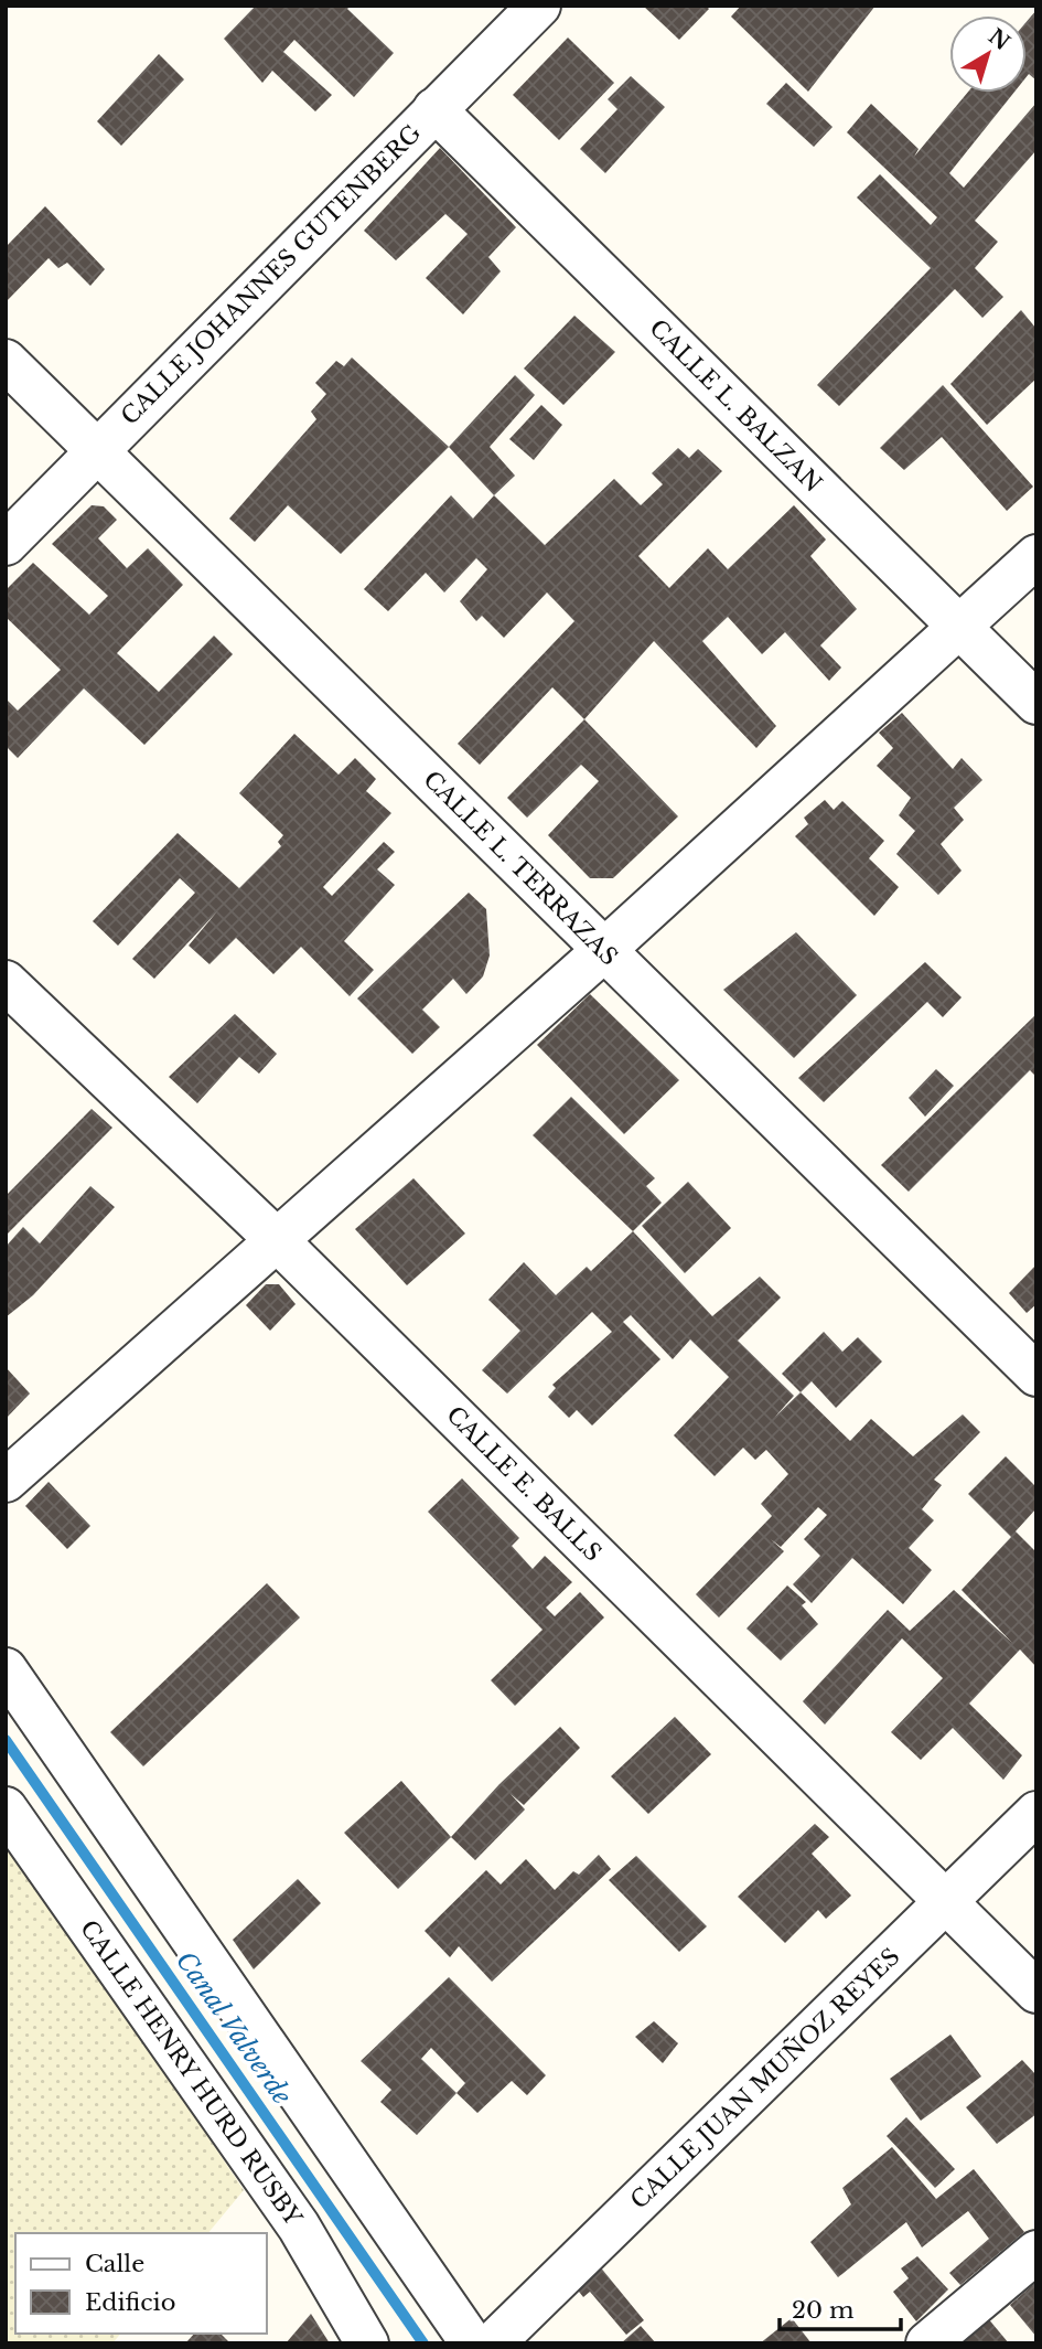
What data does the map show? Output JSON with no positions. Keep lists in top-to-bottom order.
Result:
{
  "streets": {
    "street": [
      "CALLE JOHANNES GUTENBERG",
      "CALLE L. BALZAN",
      "CALLE L. TERRAZAS",
      "CALLE E. BALLS",
      "CALLE HENRY HURD RUSBY",
      "CALLE JUAN MUÑOZ REYES"
    ]
  },
  "crossings": [
    ["CALLE JOHANNES GUTENBERG", "CALLE L. BALZAN"],
    ["CALLE JOHANNES GUTENBERG", "CALLE L. TERRAZAS"],
    ["CALLE E. BALLS", "CALLE JUAN MUÑOZ REYES"]
  ],
  "water": ["Canal Valverde"],
  "legend": ["Calle", "Edificio"],
  "scale_bar": "20 m",
  "north": "top right"
}
